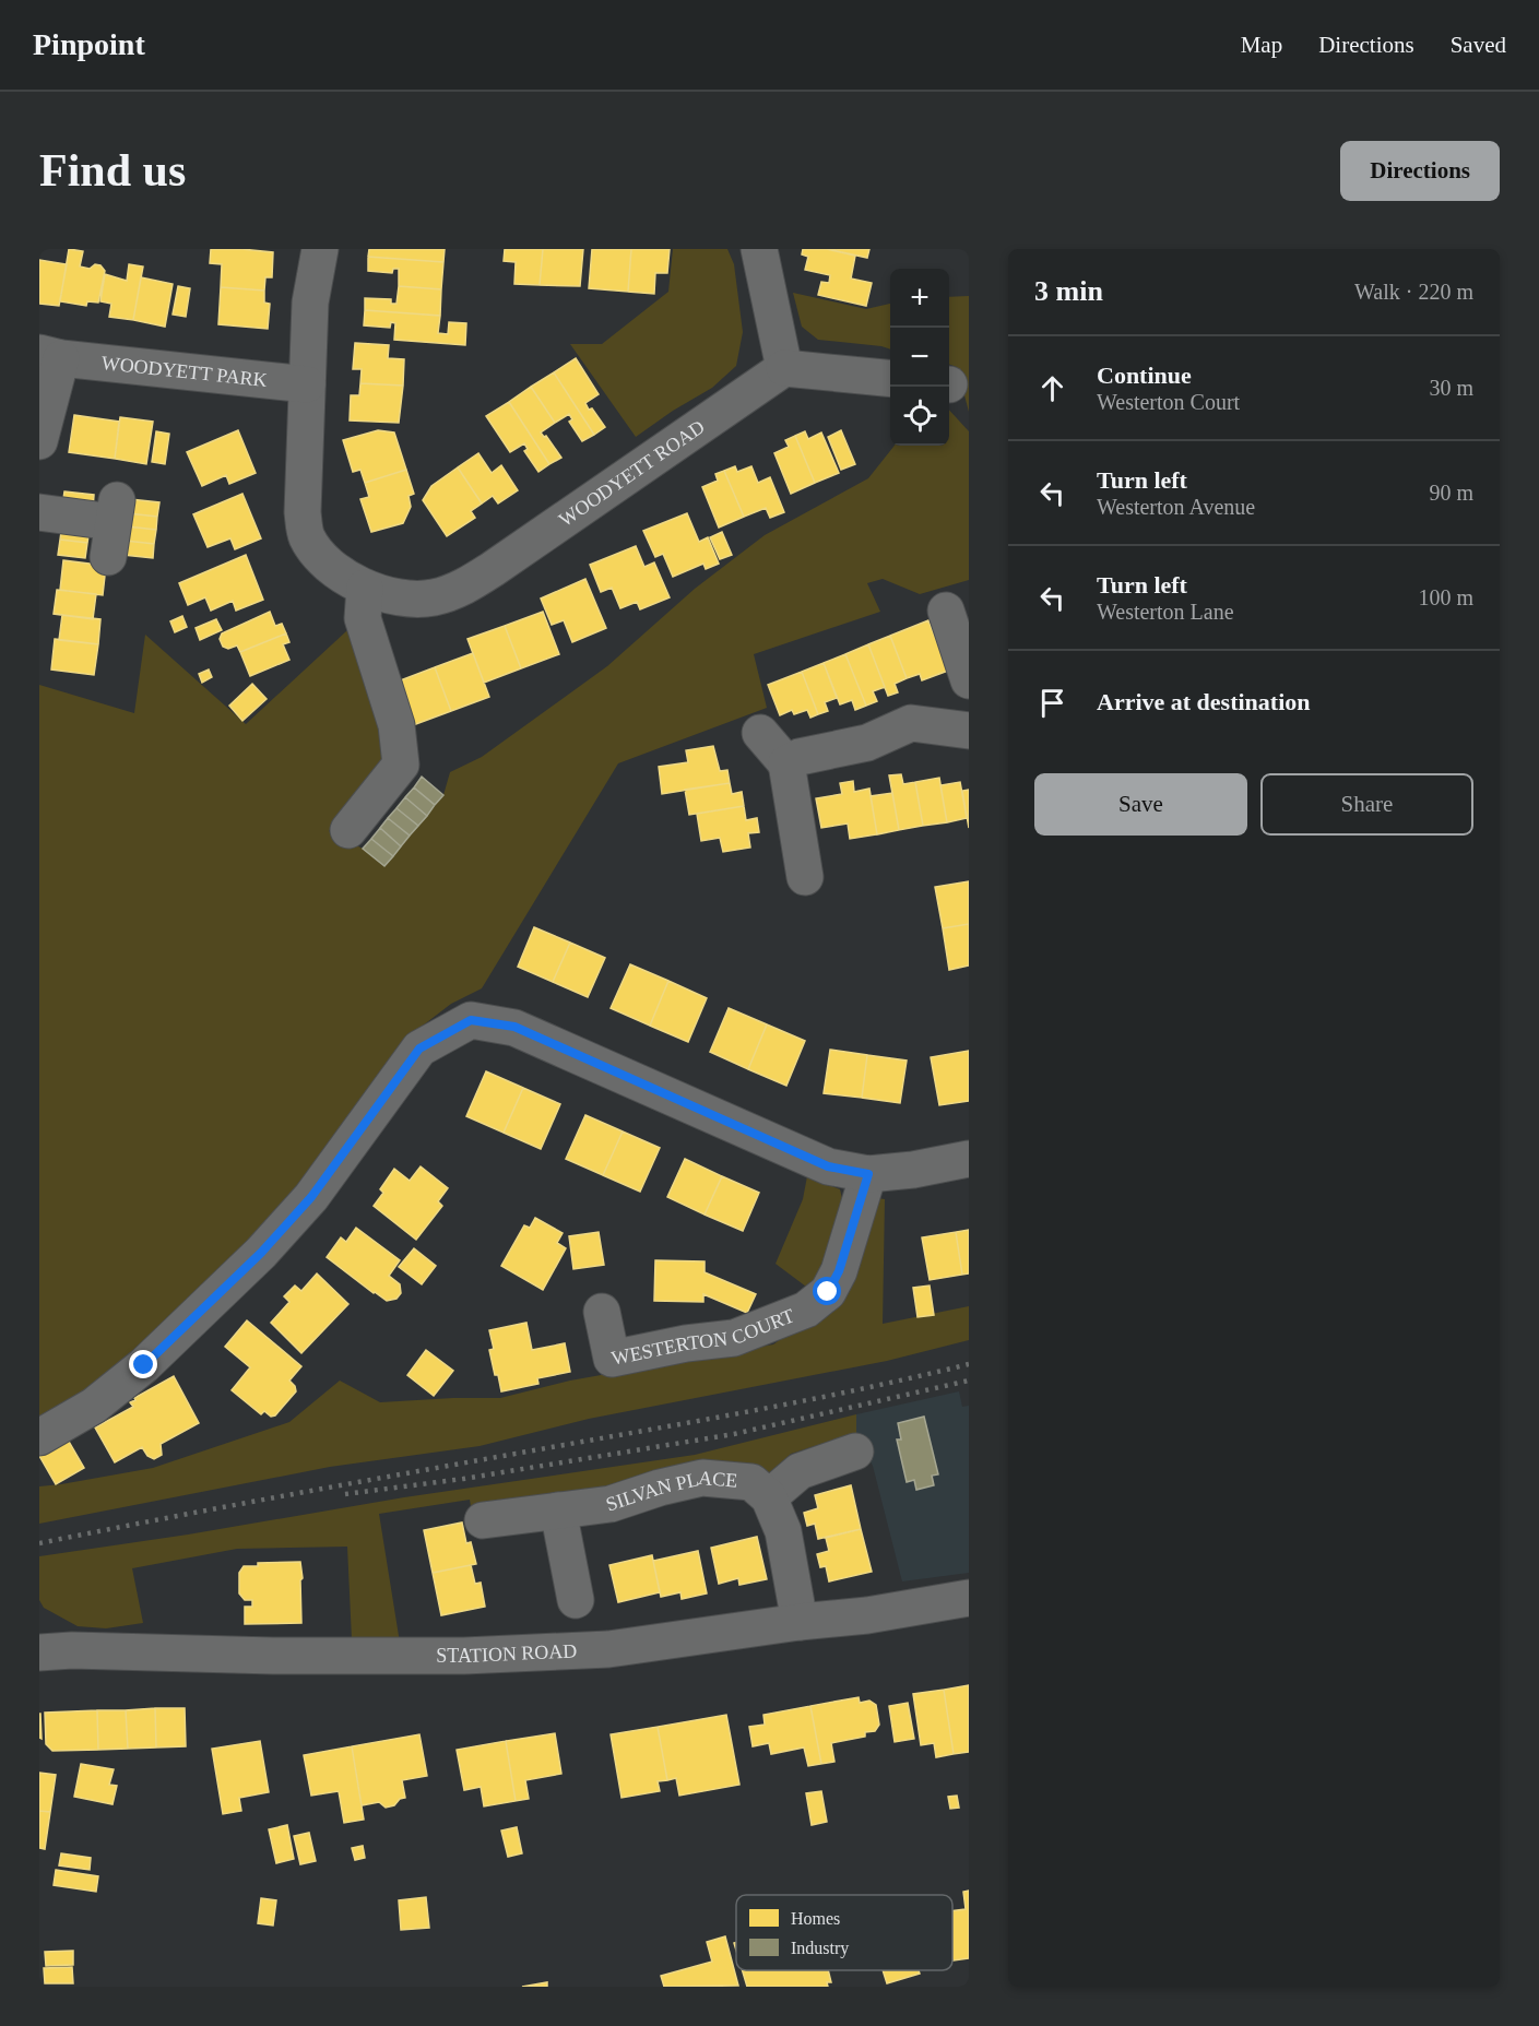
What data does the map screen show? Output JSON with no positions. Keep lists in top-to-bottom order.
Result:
{
  "streets": {
    "street": [
      "WOODYETT PARK",
      "WOODYETT ROAD",
      "WESTERTON COURT",
      "SILVAN PLACE",
      "STATION ROAD"
    ]
  },
  "crossings": [
    ["WOODYETT PARK", "WOODYETT ROAD"],
    ["SILVAN PLACE", "STATION ROAD"]
  ],
  "legend": ["Homes", "Industry"],
  "page": {
    "header": "Pinpoint",
    "nav": ["Map", "Directions", "Saved"],
    "buttons": [
      "Directions",
      ["Save", "Share"]
    ],
    "title": "Find us",
    "heading": ["3 min", "Walk · 220 m"],
    "map_buttons": ["+", "−"],
    "list": [
      ["Continue", "Westerton Court", "30 m"],
      ["Turn left", "Westerton Avenue", "90 m"],
      ["Turn left", "Westerton Lane", "100 m"],
      "Arrive at destination"
    ]
  }
}
